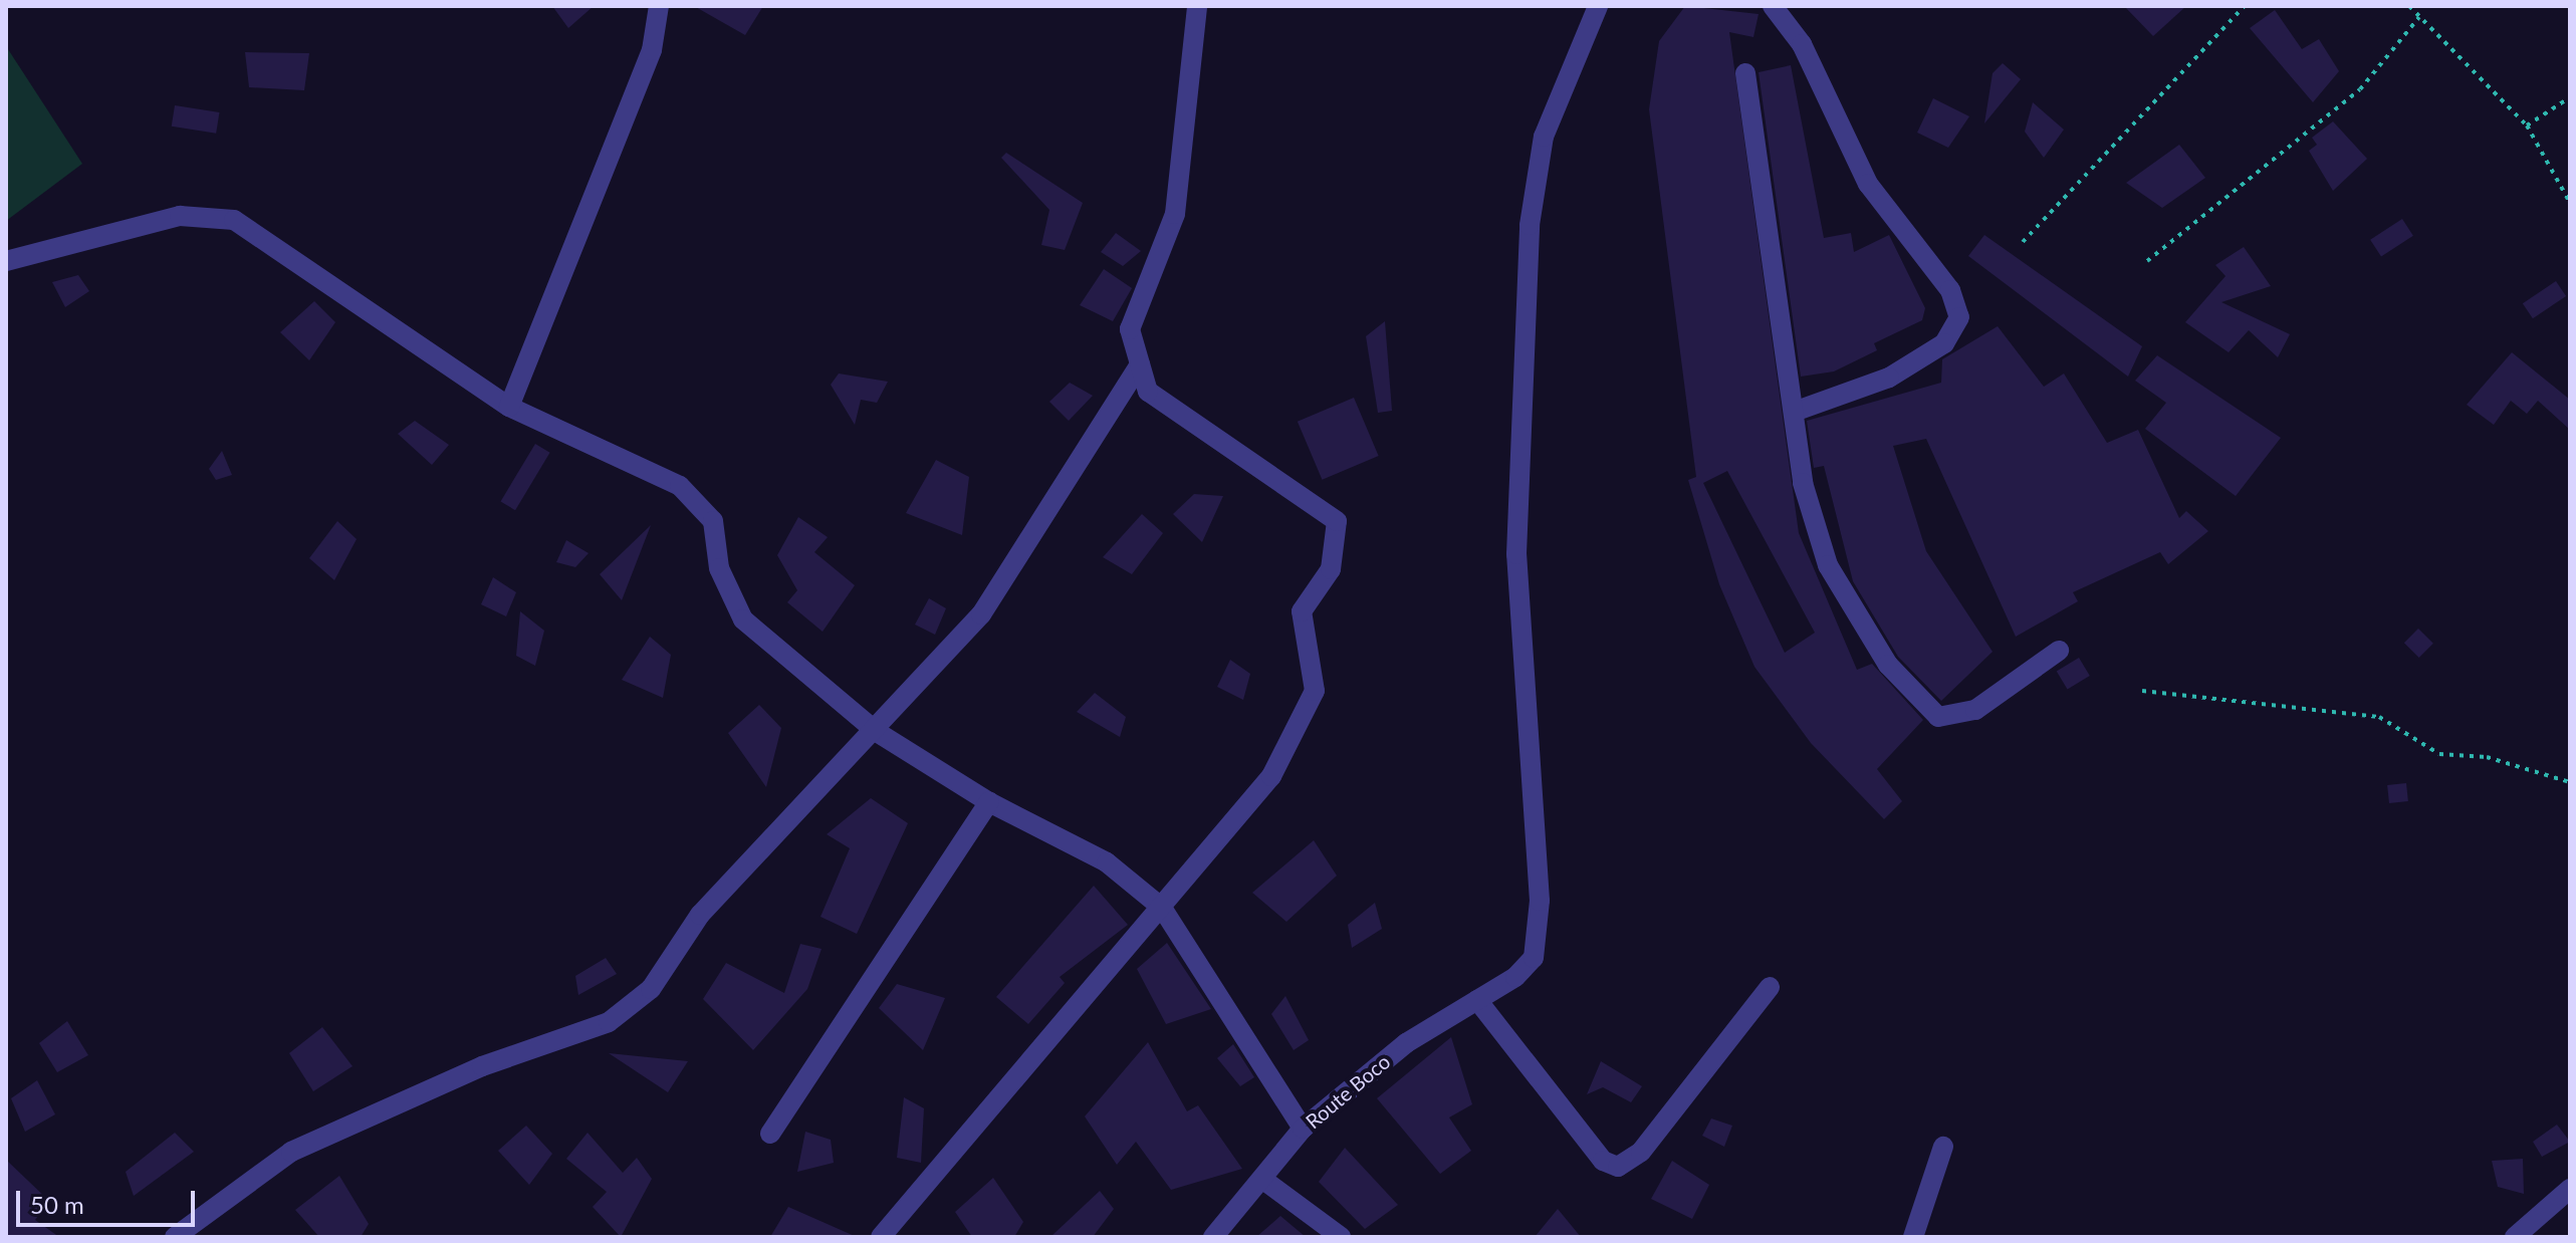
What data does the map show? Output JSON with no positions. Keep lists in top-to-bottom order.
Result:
{
  "streets": {
    "street": ["Route Boco"]
  },
  "scale_bar": "50 m"
}
